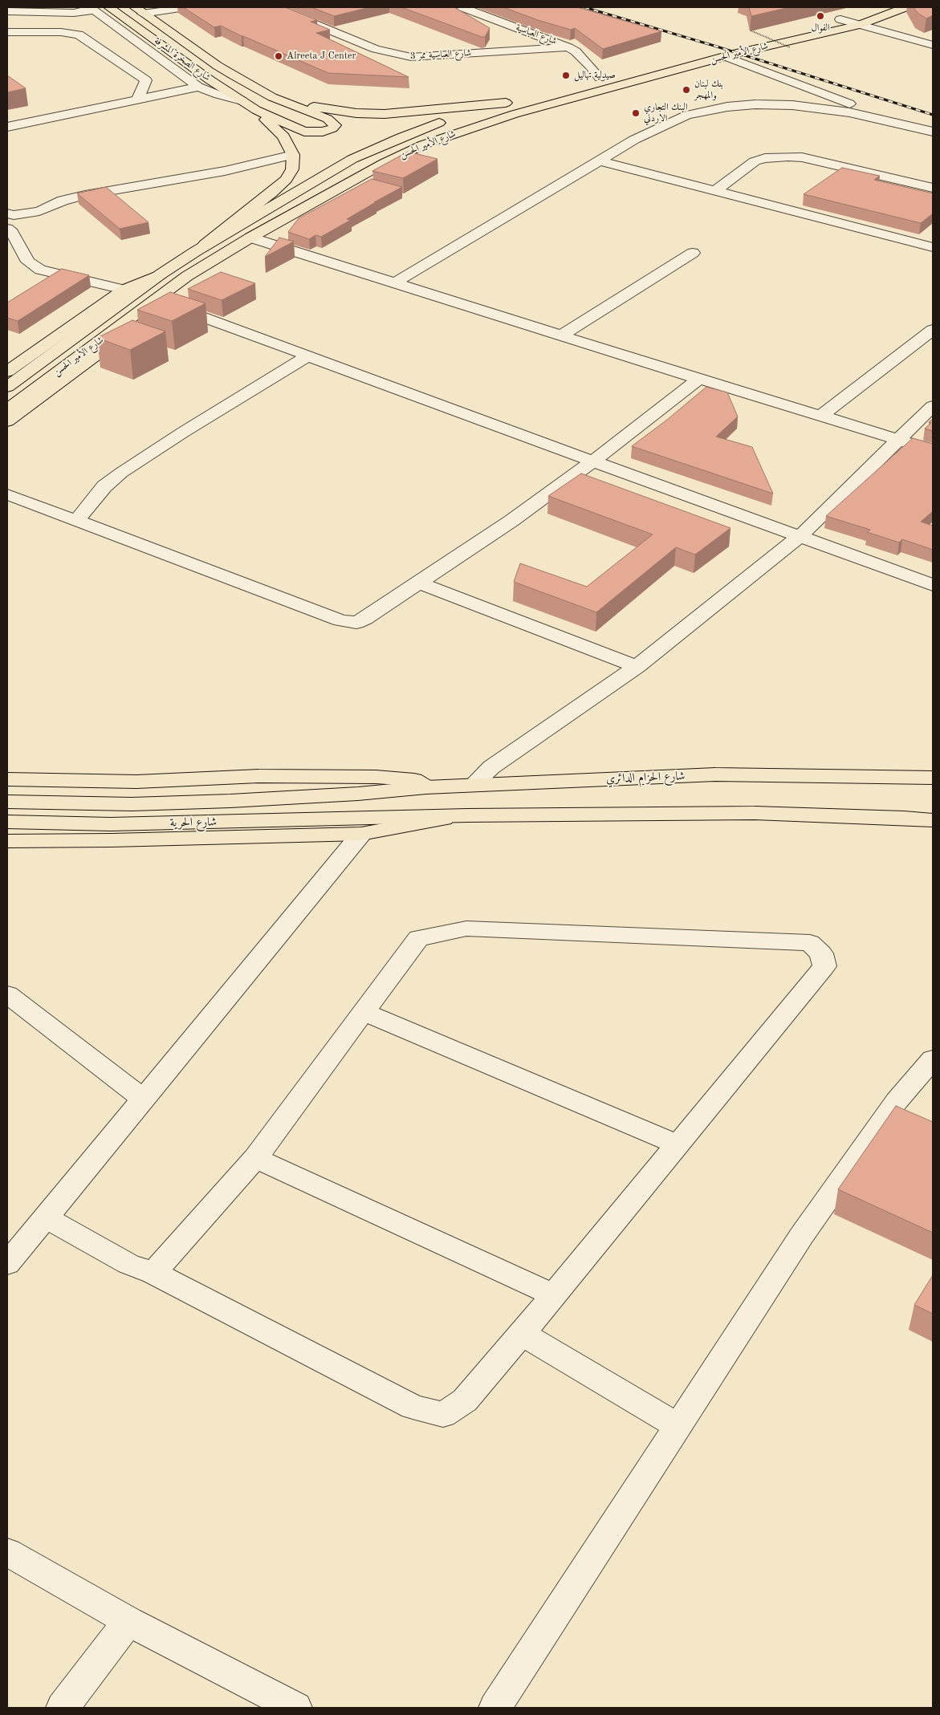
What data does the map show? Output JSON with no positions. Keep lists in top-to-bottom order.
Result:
{
  "streets": {
    "main road": [
      "شارع الأمير الحسن",
      "شارع الصخرة المشرفة",
      "شارع الحزام الدائري",
      "شارع الحرية"
    ],
    "street": ["شارع العباسية", "شارع العباسية ممر 3"]
  },
  "crossings": [
    ["شارع العباسية", "شارع الأمير الحسن"],
    ["شارع العباسية", "شارع العباسية ممر 3"],
    ["شارع الحزام الدائري", "شارع الحرية"]
  ],
  "places": [
    "الفوال",
    "Alreeta J Center",
    "صيدلية تهاليل",
    "بنك لبنان والمهجر",
    "البنك التجاري الاردني"
  ]
}
